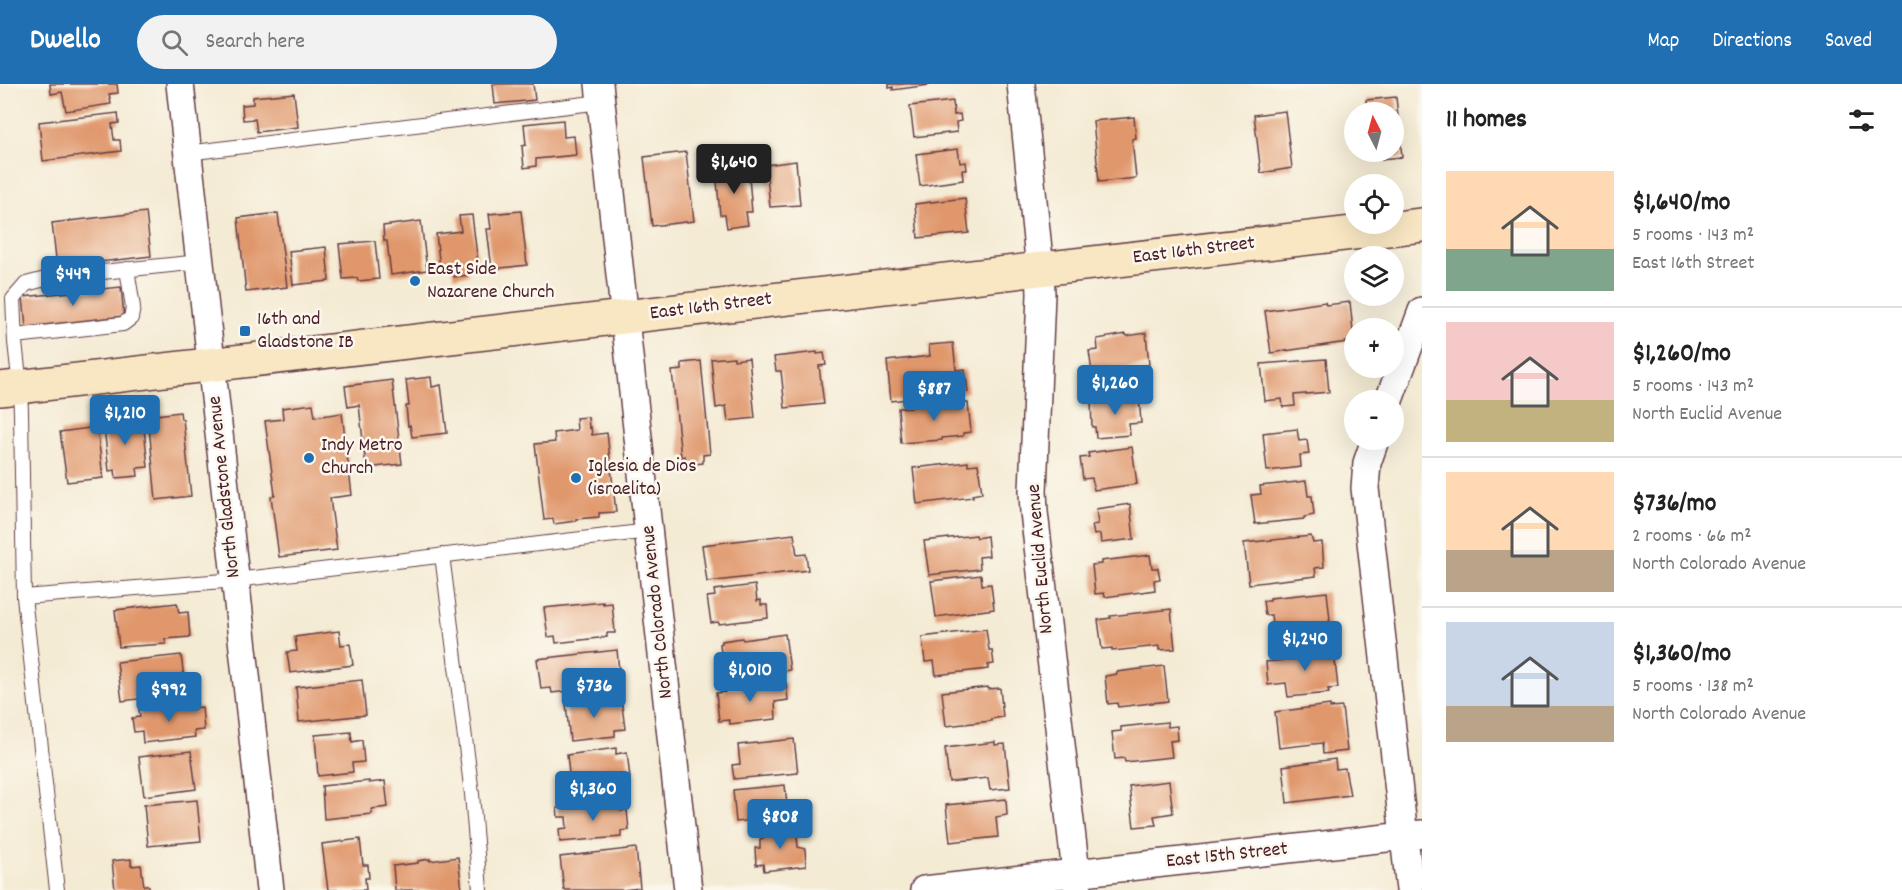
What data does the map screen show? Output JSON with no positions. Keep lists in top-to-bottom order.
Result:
{
  "streets": {
    "main road": ["East 16th Street"],
    "street": [
      "North Gladstone Avenue",
      "North Euclid Avenue",
      "North Colorado Avenue",
      "East 15th Street"
    ]
  },
  "crossings": [
    ["East 16th Street", "North Gladstone Avenue"],
    ["East 16th Street", "North Euclid Avenue"],
    ["East 16th Street", "North Colorado Avenue"],
    ["North Euclid Avenue", "East 15th Street"]
  ],
  "places": {
    "other": ["East Side Nazarene Church", "Indy Metro Church", "Iglesia de Dios (israelita)"],
    "transit": ["16th and Gladstone IB"]
  },
  "north": "top",
  "page": {
    "header": "Dwello",
    "search": "Search here",
    "nav": ["Map", "Directions", "Saved"],
    "heading": "11 homes",
    "map_buttons": ["+", "−"],
    "price": [
      "$1,640",
      "$449",
      "$1,260",
      "$887",
      "$1,210",
      "$1,240",
      "$1,010",
      "$736",
      "$992",
      "$1,360",
      "$808"
    ],
    "list": [
      {
        "name": "$1,640/mo",
        "note": "5 rooms · 143 m² · East 16th Street"
      },
      {
        "name": "$1,260/mo",
        "note": "5 rooms · 143 m² · North Euclid Avenue"
      },
      {
        "name": "$736/mo",
        "note": "2 rooms · 66 m² · North Colorado Avenue"
      },
      {
        "name": "$1,360/mo",
        "note": "5 rooms · 138 m² · North Colorado Avenue"
      }
    ]
  }
}
